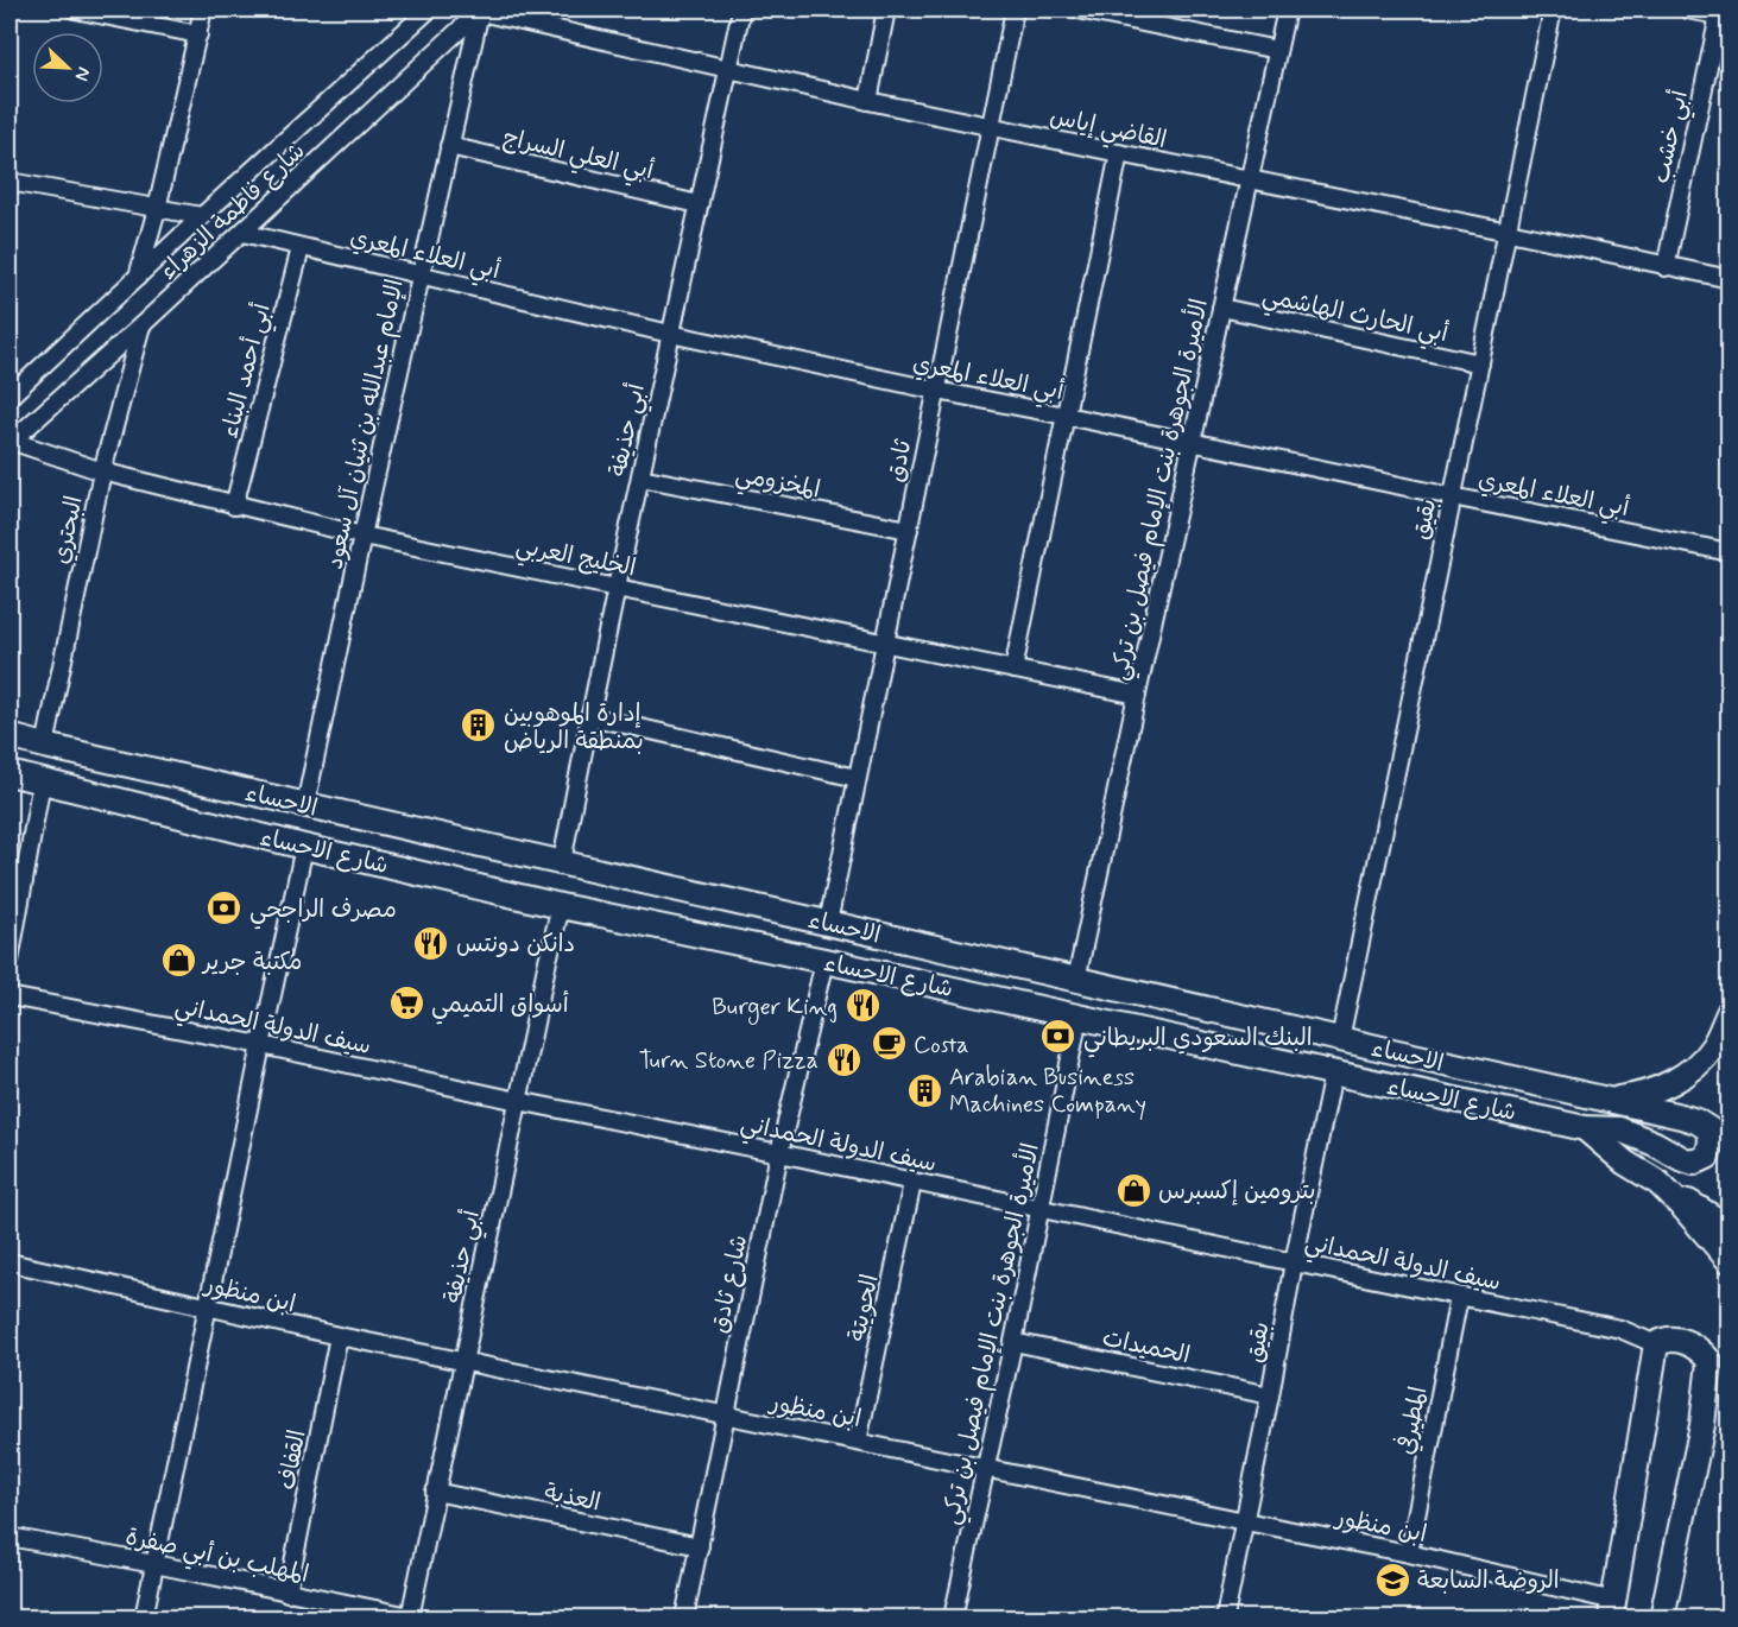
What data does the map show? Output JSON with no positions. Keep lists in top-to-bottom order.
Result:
{
  "streets": {
    "main road": ["الاحساء", "شارع الاحساء"],
    "street": [
      "القاضي إياس",
      "أبي خشب",
      "أبي العلي السراج",
      "شارع فاطمة الزهراء",
      "أبي العلاء المعري",
      "أبي الحارث الهاشمي",
      "أبي أحمد البناء",
      "الإمام عبدالله بن ثنيان آل سعود",
      "أبي حذيفة",
      "ثادق",
      "المخزومي",
      "الأميرة الجوهرة بنت الإمام فيصل بن تركي",
      "بقيق",
      "البحتري",
      "الخليج العربي",
      "سيف الدولة الحمداني",
      "شارع ثادق",
      "ابن منظور",
      "الحويتة",
      "الحميدات",
      "المطيرفي",
      "القفاف",
      "العذبة",
      "المهلب بن أبي صفرة"
    ]
  },
  "crossings": [
    ["القاضي إياس", "أبي خشب"],
    ["القاضي إياس", "شارع فاطمة الزهراء"],
    ["القاضي إياس", "الإمام عبدالله بن ثنيان آل سعود"],
    ["القاضي إياس", "أبي حذيفة"],
    ["القاضي إياس", "ثادق"],
    ["القاضي إياس", "الأميرة الجوهرة بنت الإمام فيصل بن تركي"],
    ["القاضي إياس", "بقيق"],
    ["أبي العلي السراج", "الإمام عبدالله بن ثنيان آل سعود"],
    ["أبي العلي السراج", "أبي حذيفة"],
    ["شارع فاطمة الزهراء", "أبي العلاء المعري"],
    ["شارع فاطمة الزهراء", "الإمام عبدالله بن ثنيان آل سعود"],
    ["شارع فاطمة الزهراء", "البحتري"],
    ["شارع فاطمة الزهراء", "الخليج العربي"],
    ["أبي العلاء المعري", "أبي أحمد البناء"],
    ["أبي العلاء المعري", "الإمام عبدالله بن ثنيان آل سعود"],
    ["أبي العلاء المعري", "أبي حذيفة"],
    ["أبي العلاء المعري", "ثادق"],
    ["أبي العلاء المعري", "الأميرة الجوهرة بنت الإمام فيصل بن تركي"],
    ["أبي العلاء المعري", "بقيق"],
    ["أبي الحارث الهاشمي", "الأميرة الجوهرة بنت الإمام فيصل بن تركي"],
    ["أبي الحارث الهاشمي", "بقيق"],
    ["أبي أحمد البناء", "الخليج العربي"],
    ["الإمام عبدالله بن ثنيان آل سعود", "الخليج العربي"],
    ["الإمام عبدالله بن ثنيان آل سعود", "الاحساء"],
    ["أبي حذيفة", "المخزومي"],
    ["أبي حذيفة", "الخليج العربي"],
    ["أبي حذيفة", "الاحساء"],
    ["أبي حذيفة", "شارع الاحساء"],
    ["أبي حذيفة", "سيف الدولة الحمداني"],
    ["أبي حذيفة", "ابن منظور"],
    ["أبي حذيفة", "العذبة"],
    ["أبي حذيفة", "المهلب بن أبي صفرة"],
    ["ثادق", "المخزومي"],
    ["ثادق", "الخليج العربي"],
    ["ثادق", "الاحساء"],
    ["الأميرة الجوهرة بنت الإمام فيصل بن تركي", "الخليج العربي"],
    ["الأميرة الجوهرة بنت الإمام فيصل بن تركي", "الاحساء"],
    ["الأميرة الجوهرة بنت الإمام فيصل بن تركي", "شارع الاحساء"],
    ["الأميرة الجوهرة بنت الإمام فيصل بن تركي", "سيف الدولة الحمداني"],
    ["الأميرة الجوهرة بنت الإمام فيصل بن تركي", "ابن منظور"],
    ["الأميرة الجوهرة بنت الإمام فيصل بن تركي", "الحميدات"],
    ["بقيق", "الاحساء"],
    ["بقيق", "شارع الاحساء"],
    ["بقيق", "سيف الدولة الحمداني"],
    ["بقيق", "ابن منظور"],
    ["بقيق", "الحميدات"],
    ["البحتري", "الخليج العربي"],
    ["البحتري", "الاحساء"],
    ["الاحساء", "شارع الاحساء"],
    ["شارع الاحساء", "شارع ثادق"],
    ["سيف الدولة الحمداني", "شارع ثادق"],
    ["سيف الدولة الحمداني", "الحويتة"],
    ["سيف الدولة الحمداني", "المطيرفي"],
    ["شارع ثادق", "ابن منظور"],
    ["شارع ثادق", "العذبة"],
    ["ابن منظور", "الحويتة"],
    ["ابن منظور", "المطيرفي"],
    ["ابن منظور", "القفاف"],
    ["القفاف", "المهلب بن أبي صفرة"]
  ],
  "places": {
    "building": ["إدارة الموهوبين بمنطقة الرياض", "Arabian Business Machines Company"],
    "bank": ["مصرف الراجحي", "البنك السعودي البريطاني"],
    "restaurant": ["دانكن دونتس", "Burger King", "Turn Stone Pizza"],
    "shop": ["مكتبة جرير", "بترومين إكسبرس"],
    "supermarket": ["أسواق التميمي"],
    "cafe": ["Costa"],
    "school or university": ["الروضة السابعة"]
  },
  "north": "bottom right"
}
